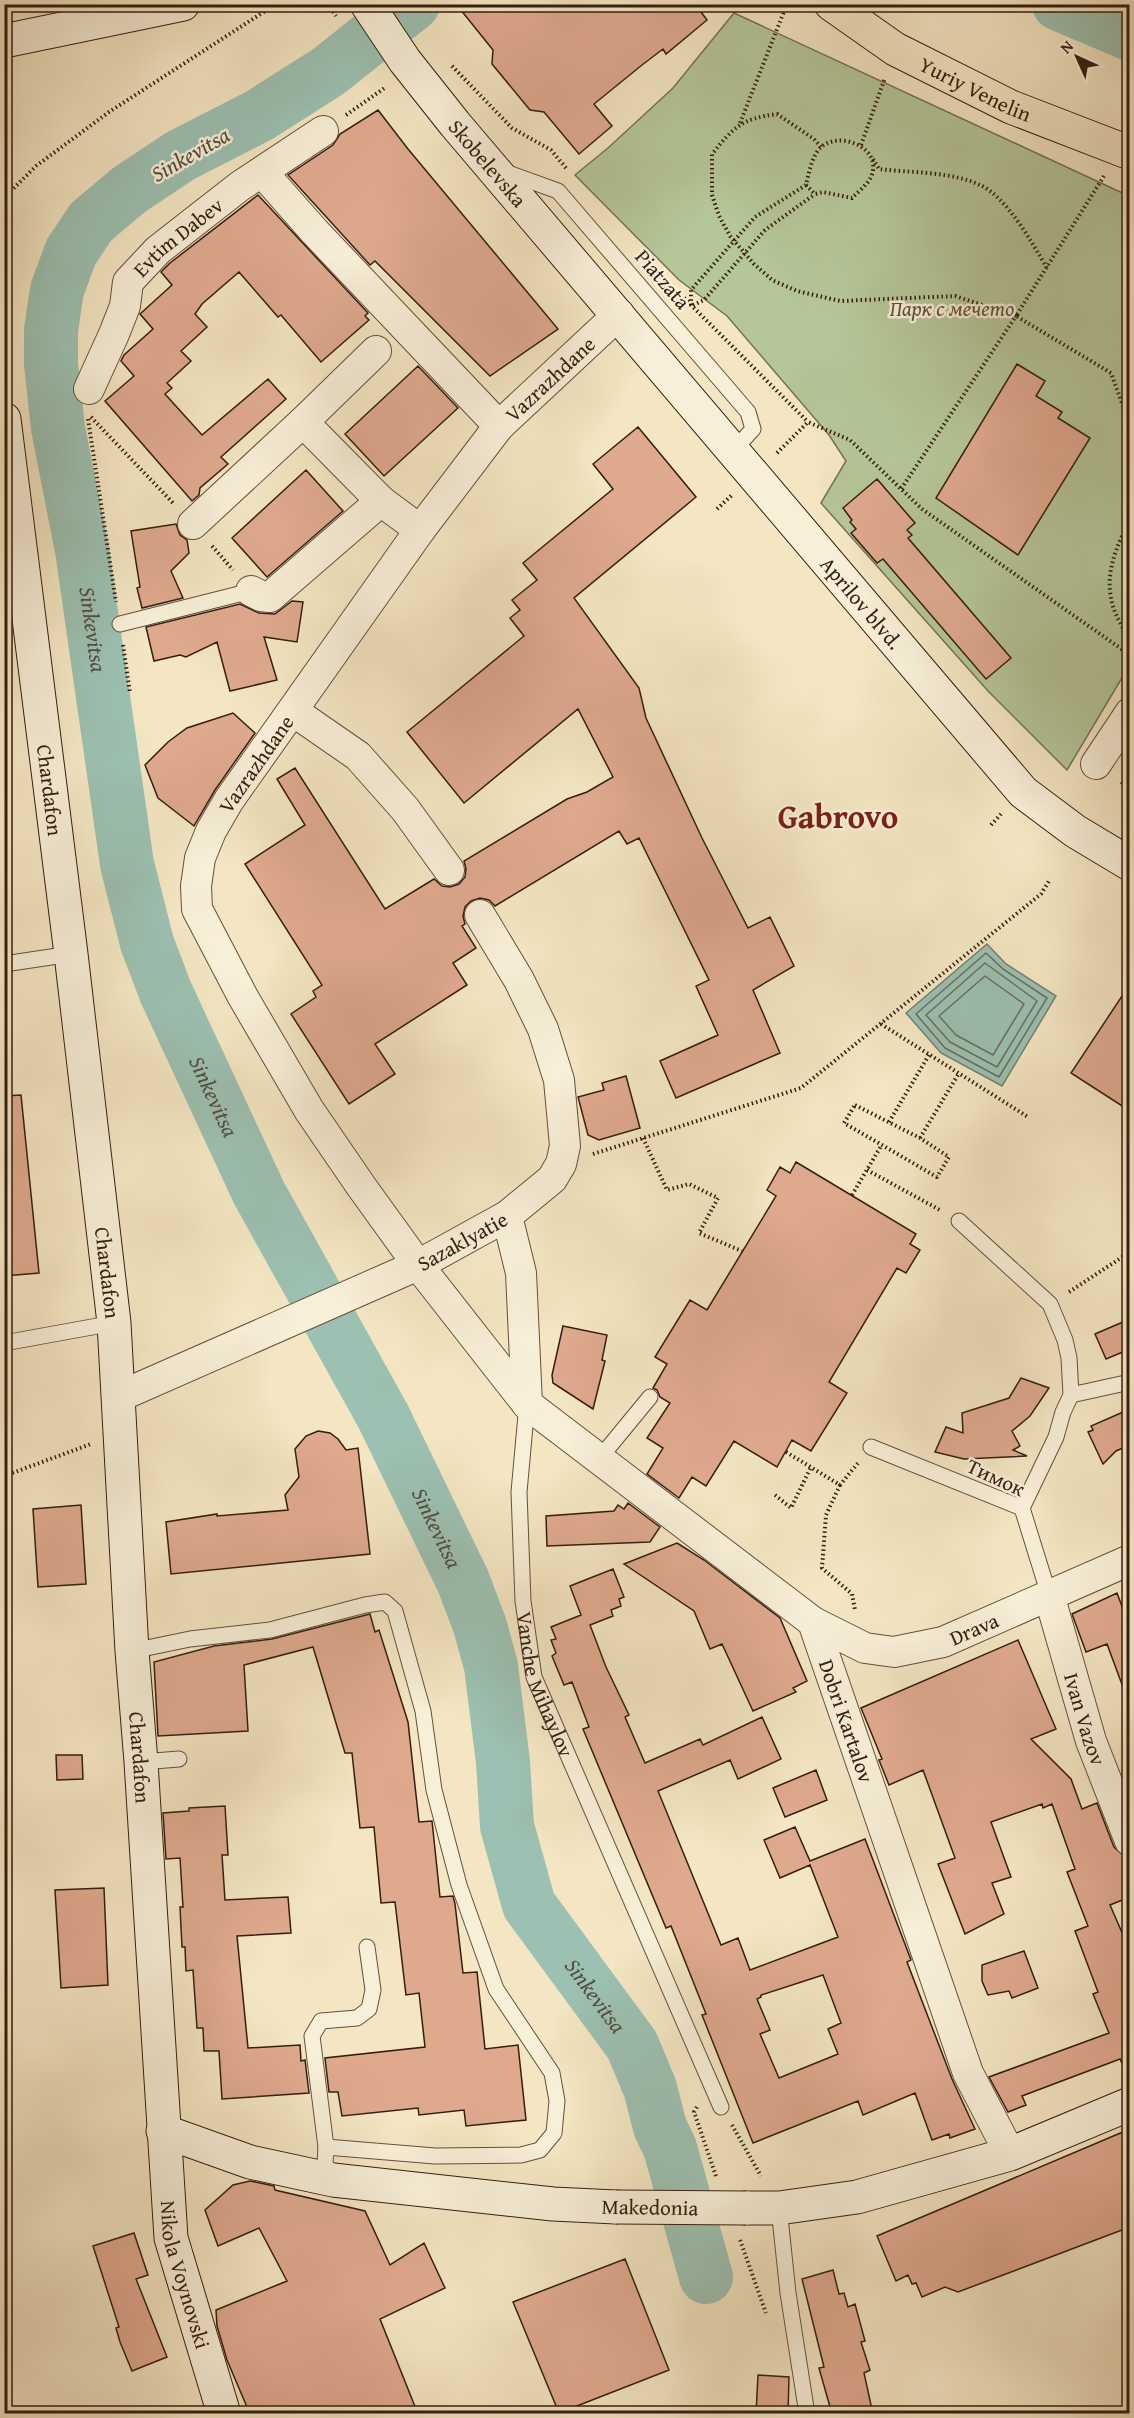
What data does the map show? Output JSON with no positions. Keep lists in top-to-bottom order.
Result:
{
  "streets": {
    "main road": [
      "Yuriy Venelin",
      "Skobelevska",
      "Aprilov blvd.",
      "Chardafon",
      "Makedonia",
      "Nikola Voynovski"
    ],
    "street": [
      "Evtim Dabev",
      "Vazrazhdane",
      "Sazaklyatie",
      "Drava",
      "Ivan Vazov",
      "Dobri Kartalov"
    ],
    "lane": ["Piatzata", "Тимок", "Vanche Mihaylov"]
  },
  "crossings": [
    ["Skobelevska", "Piatzata"],
    ["Skobelevska", "Vazrazhdane"],
    ["Skobelevska", "Aprilov blvd."],
    ["Piatzata", "Aprilov blvd."],
    ["Vazrazhdane", "Aprilov blvd."],
    ["Vazrazhdane", "Sazaklyatie"],
    ["Chardafon", "Sazaklyatie"],
    ["Chardafon", "Makedonia"],
    ["Chardafon", "Nikola Voynovski"],
    ["Тимок", "Drava"],
    ["Тимок", "Ivan Vazov"],
    ["Drava", "Ivan Vazov"],
    ["Drava", "Dobri Kartalov"],
    ["Dobri Kartalov", "Makedonia"],
    ["Makedonia", "Nikola Voynovski"]
  ],
  "districts": ["Gabrovo"],
  "water": ["Sinkevitsa"],
  "parks": ["Парк с мечето"],
  "north": "top left"
}
